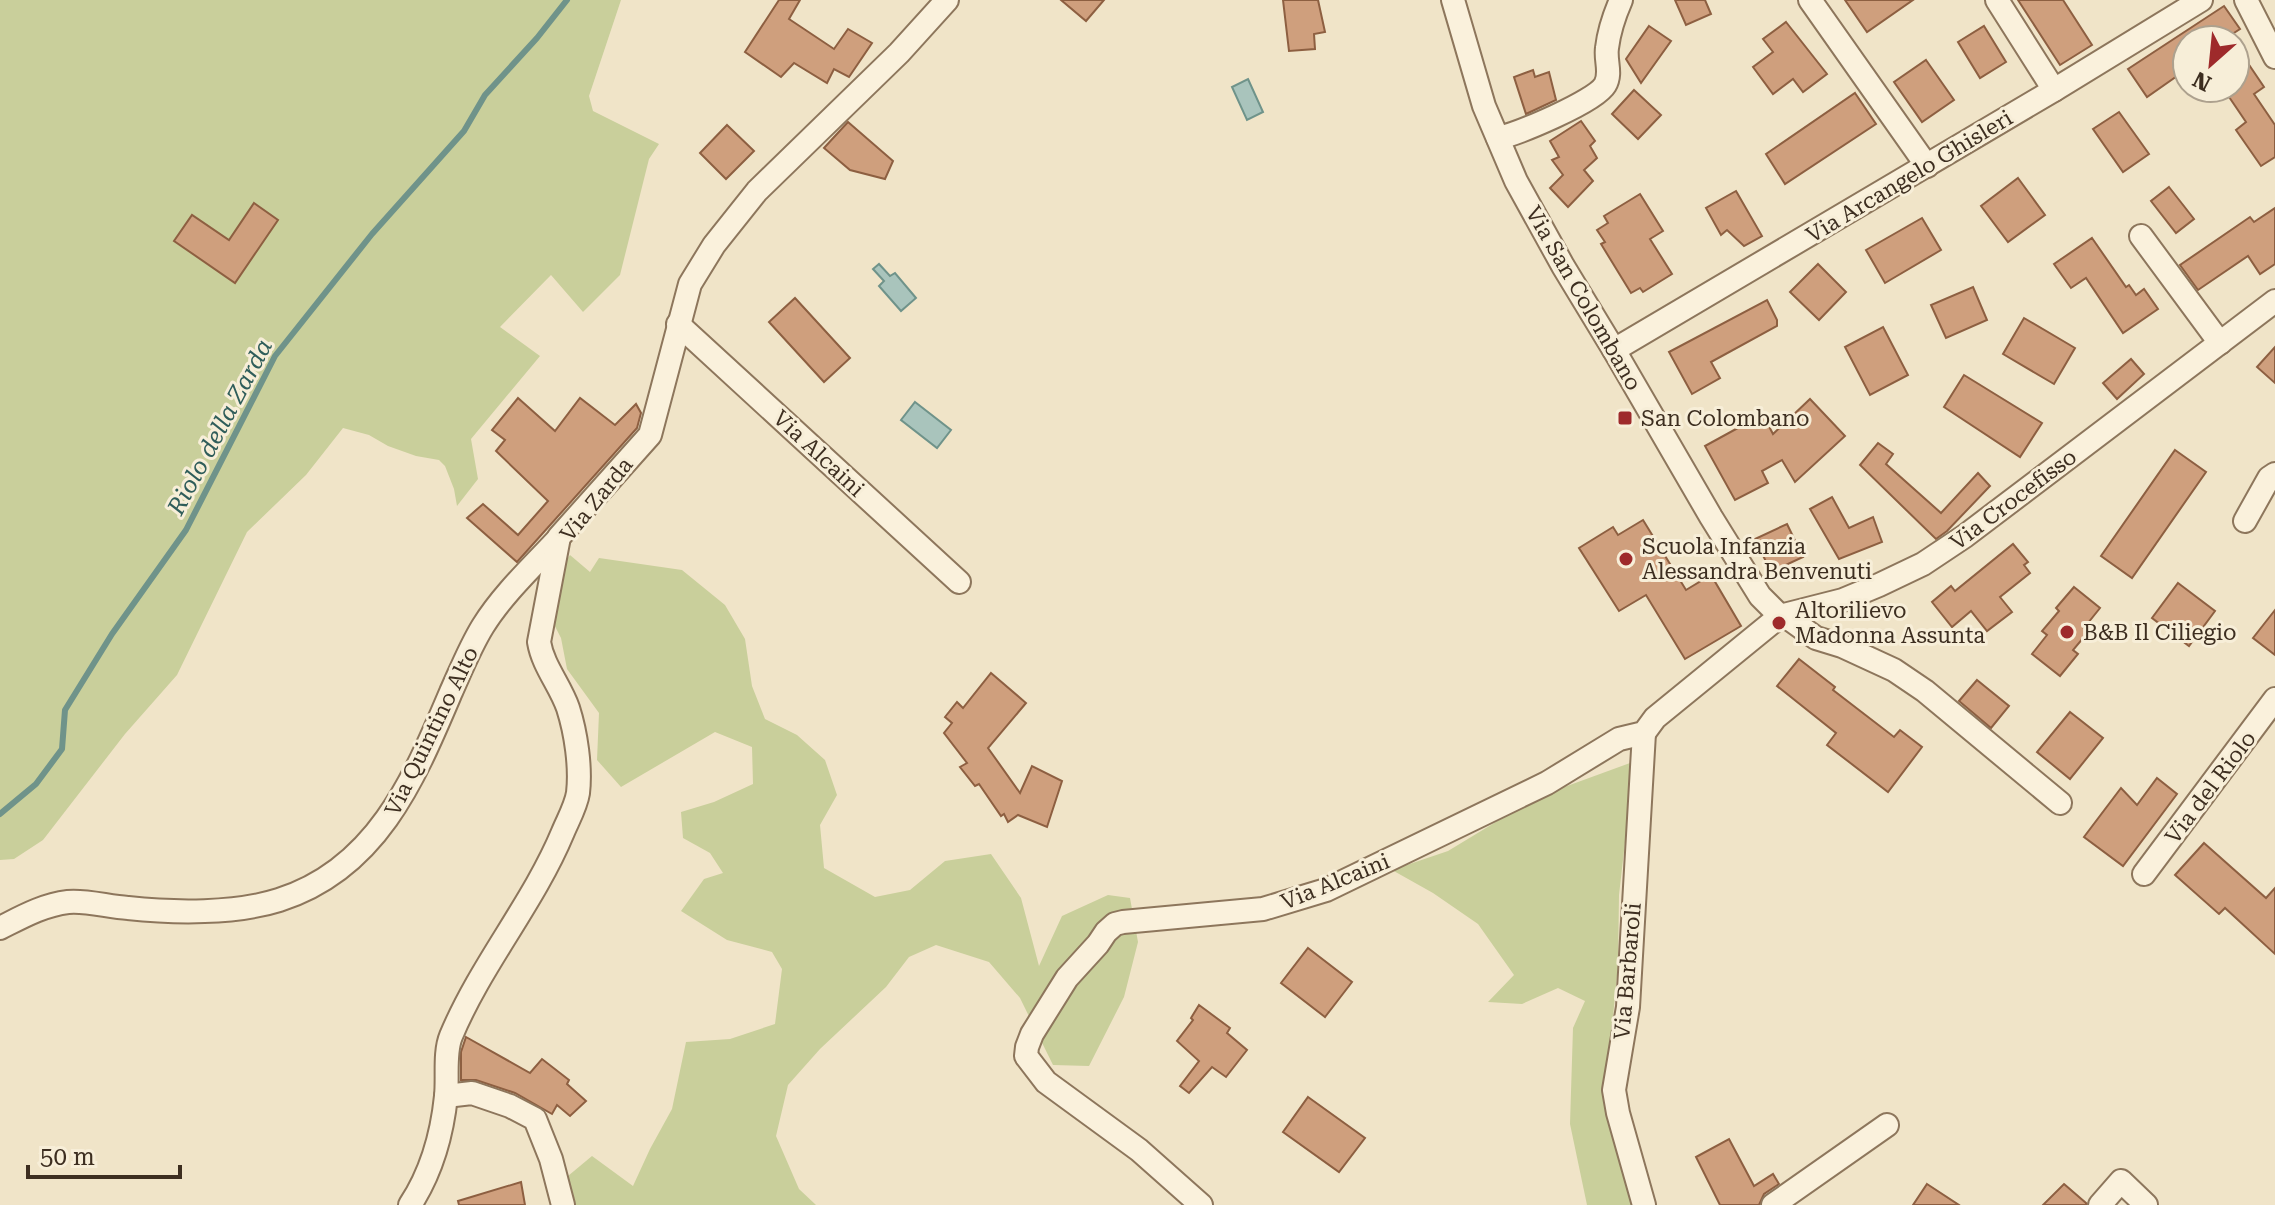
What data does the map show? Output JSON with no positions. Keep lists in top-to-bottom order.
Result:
{
  "streets": {
    "street": [
      "Via Arcangelo Ghisleri",
      "Via San Colombano",
      "Via Alcaini",
      "Via Zarda",
      "Via Crocefisso",
      "Via Quintino Alto",
      "Via del Riolo",
      "Via Barbaroli"
    ]
  },
  "crossings": [
    ["Via Arcangelo Ghisleri", "Via San Colombano"],
    ["Via San Colombano", "Via Alcaini"],
    ["Via San Colombano", "Via Crocefisso"],
    ["Via Alcaini", "Via Zarda"],
    ["Via Alcaini", "Via Crocefisso"],
    ["Via Alcaini", "Via Barbaroli"],
    ["Via Zarda", "Via Quintino Alto"]
  ],
  "water": ["Riolo della Zarda"],
  "places": {
    "transit": ["San Colombano"],
    "other": ["Scuola Infanzia Alessandra Benvenuti", "Altorilievo Madonna Assunta", "B&B Il Ciliegio"]
  },
  "scale_bar": "50 m",
  "north": "bottom left"
}
